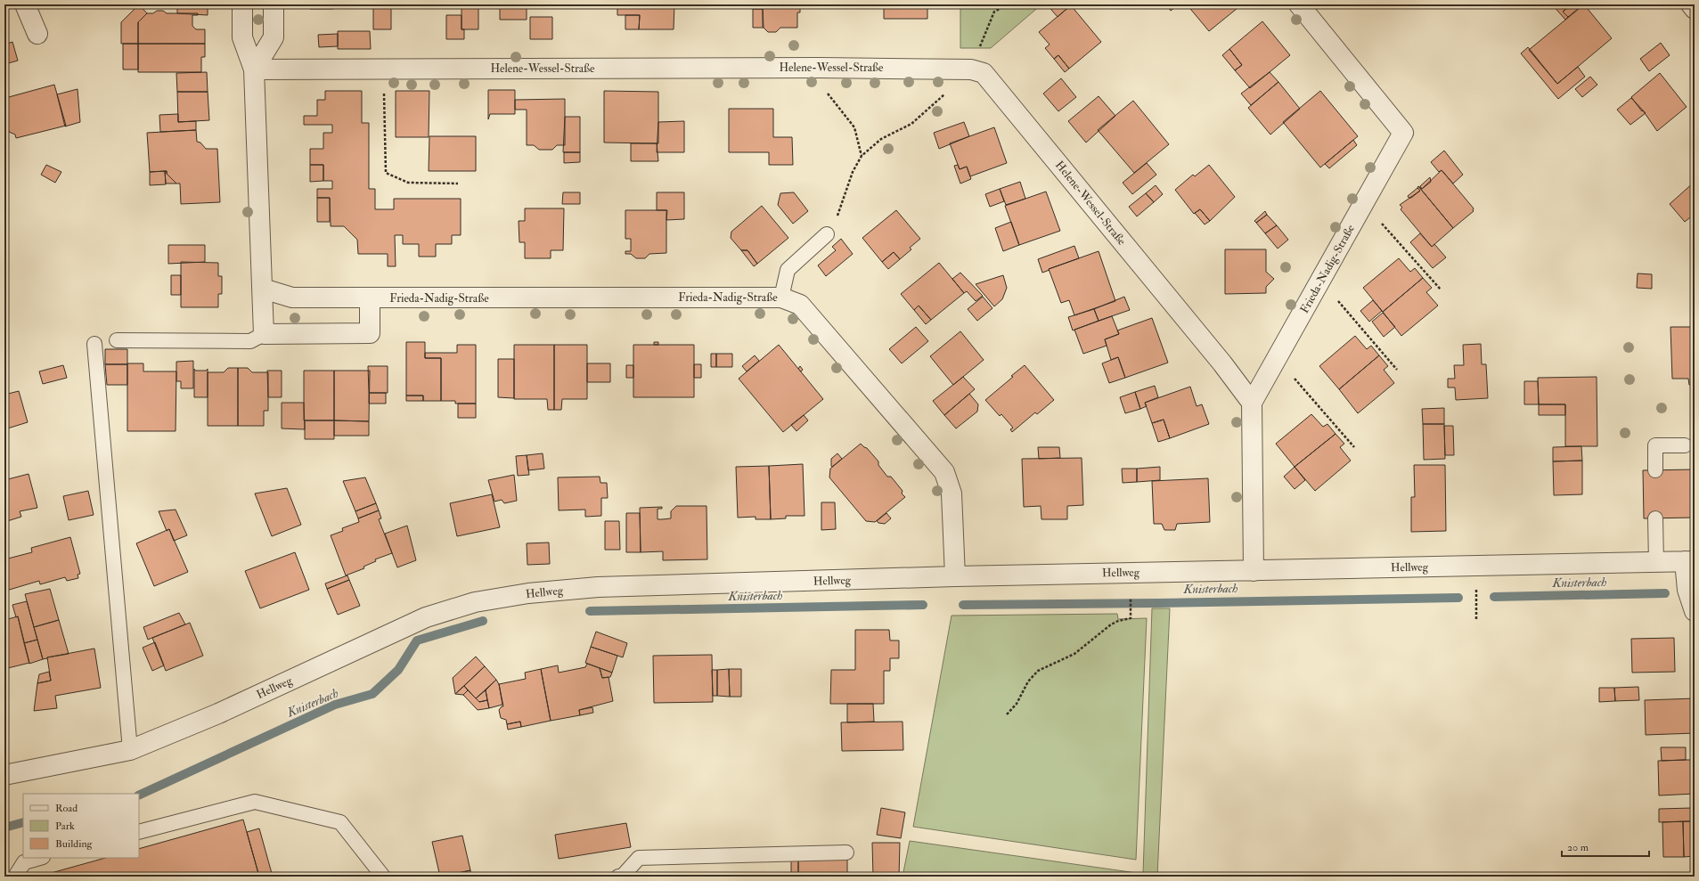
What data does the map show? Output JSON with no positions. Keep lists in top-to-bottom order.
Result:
{
  "streets": {
    "street": ["Helene-Wessel-Straße", "Frieda-Nadig-Straße", "Hellweg"]
  },
  "crossings": [
    ["Helene-Wessel-Straße", "Frieda-Nadig-Straße"],
    ["Frieda-Nadig-Straße", "Hellweg"]
  ],
  "water": ["Knisterbach"],
  "legend": ["Road", "Park", "Building"],
  "scale_bar": "20 m"
}
